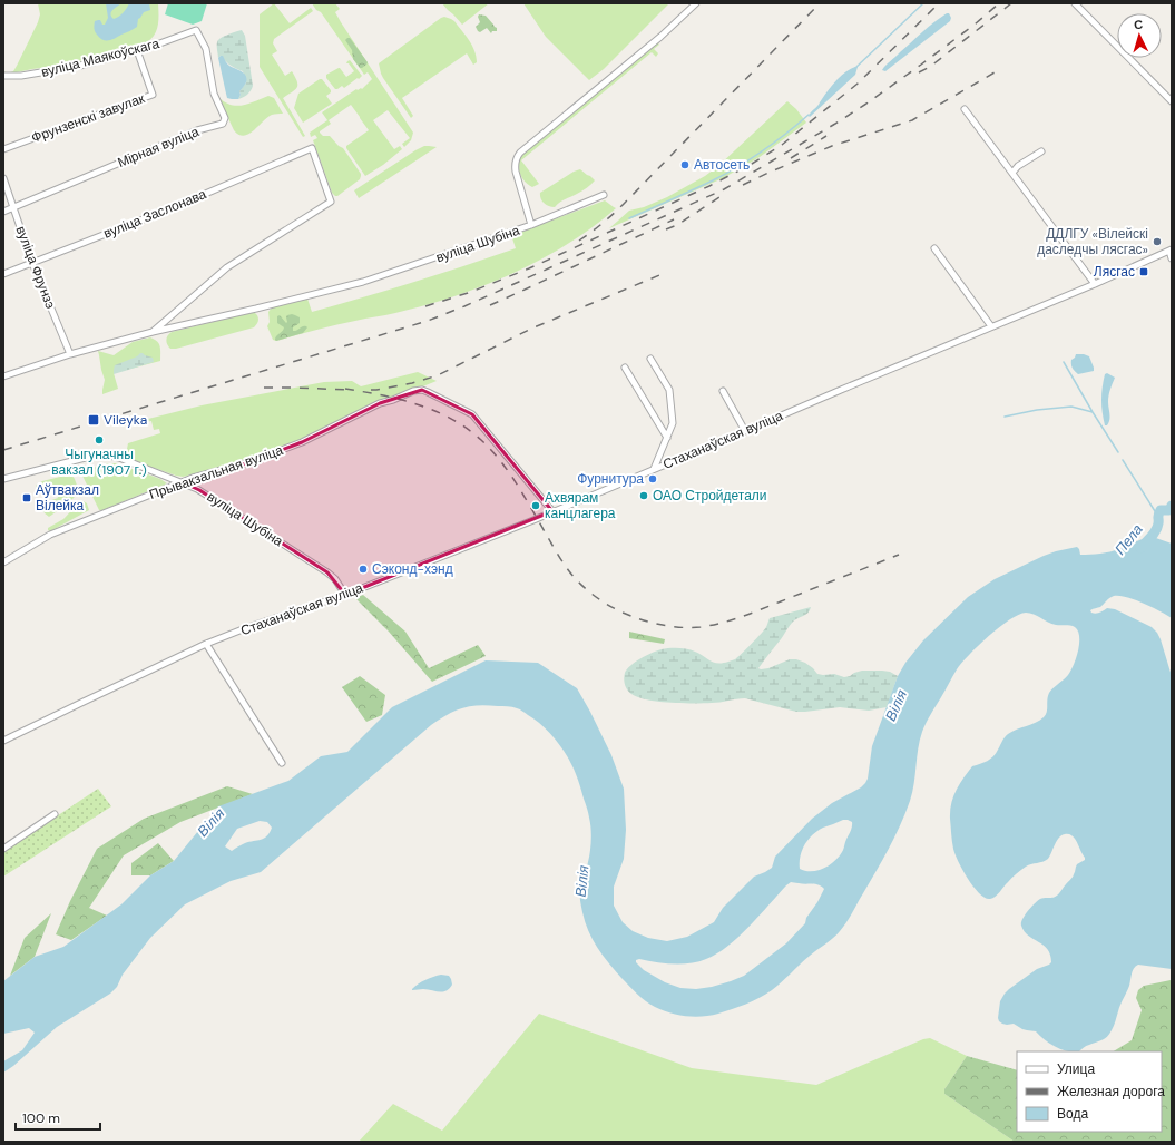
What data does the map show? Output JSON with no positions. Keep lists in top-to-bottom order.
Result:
{
  "streets": {
    "street": [
      "вуліца Маякоўскага",
      "Фрунзенскі завулак",
      "Мірная вуліца",
      "вуліца Заслонава",
      "вуліца Шубіна",
      "вуліца Фрунзэ",
      "Стаханаўская вуліца",
      "Прывакзальная вуліца"
    ]
  },
  "crossings": [
    ["вуліца Маякоўскага", "Фрунзенскі завулак"],
    ["вуліца Маякоўскага", "Мірная вуліца"],
    ["Мірная вуліца", "вуліца Фрунзэ"],
    ["вуліца Заслонава", "вуліца Шубіна"],
    ["вуліца Заслонава", "вуліца Фрунзэ"],
    ["вуліца Шубіна", "вуліца Фрунзэ"],
    ["вуліца Шубіна", "Стаханаўская вуліца"],
    ["вуліца Шубіна", "Прывакзальная вуліца"],
    ["Стаханаўская вуліца", "Прывакзальная вуліца"]
  ],
  "water": ["Пела", "Вілія"],
  "places": {
    "other": [
      "Автосеть",
      "ДДЛГУ «Вілейскі даследчы лясгас»",
      "Чыгуначны вакзал (1907 г.)",
      "Фурнитура",
      "ОАО Стройдетали",
      "Ахвярам канцлагера",
      "Сэконд-хэнд"
    ],
    "transit": ["Лясгас", "Vileyka", "Аўтвакзал Вілейка"]
  },
  "legend": ["Улица", "Железная дорога", "Вода"],
  "scale_bar": "100 m",
  "north": "top"
}
